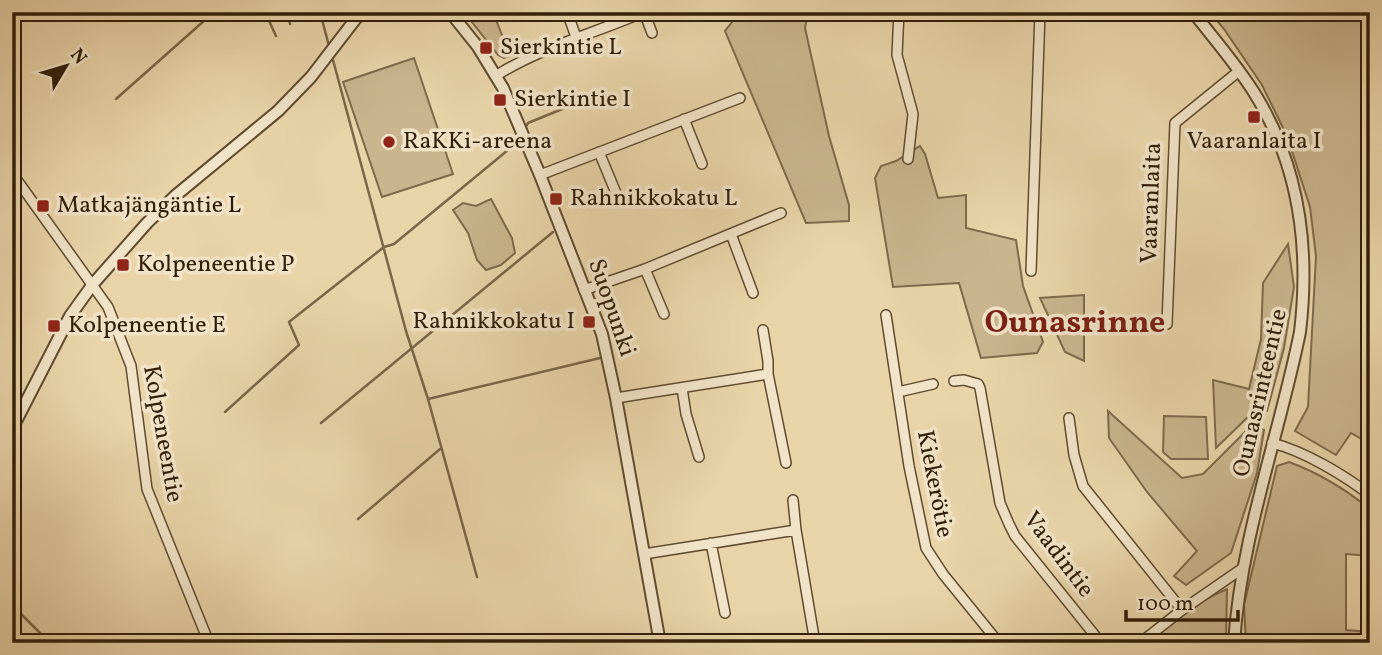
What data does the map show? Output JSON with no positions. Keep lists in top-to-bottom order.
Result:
{
  "streets": {
    "street": [
      "Vaaranlaita",
      "Suopunki",
      "Ounasrinteentie",
      "Kolpeneentie",
      "Kiekerötie",
      "Vaadintie"
    ]
  },
  "crossings": [
    ["Vaaranlaita", "Ounasrinteentie"]
  ],
  "districts": ["Ounasrinne"],
  "places": {
    "transit": [
      "Sierkintie L",
      "Sierkintie I",
      "Vaaranlaita I",
      "Rahnikkokatu L",
      "Matkajängäntie L",
      "Kolpeneentie P",
      "Rahnikkokatu I",
      "Kolpeneentie E"
    ],
    "other": ["RaKKi-areena"]
  },
  "scale_bar": "100 m",
  "north": "top right"
}
